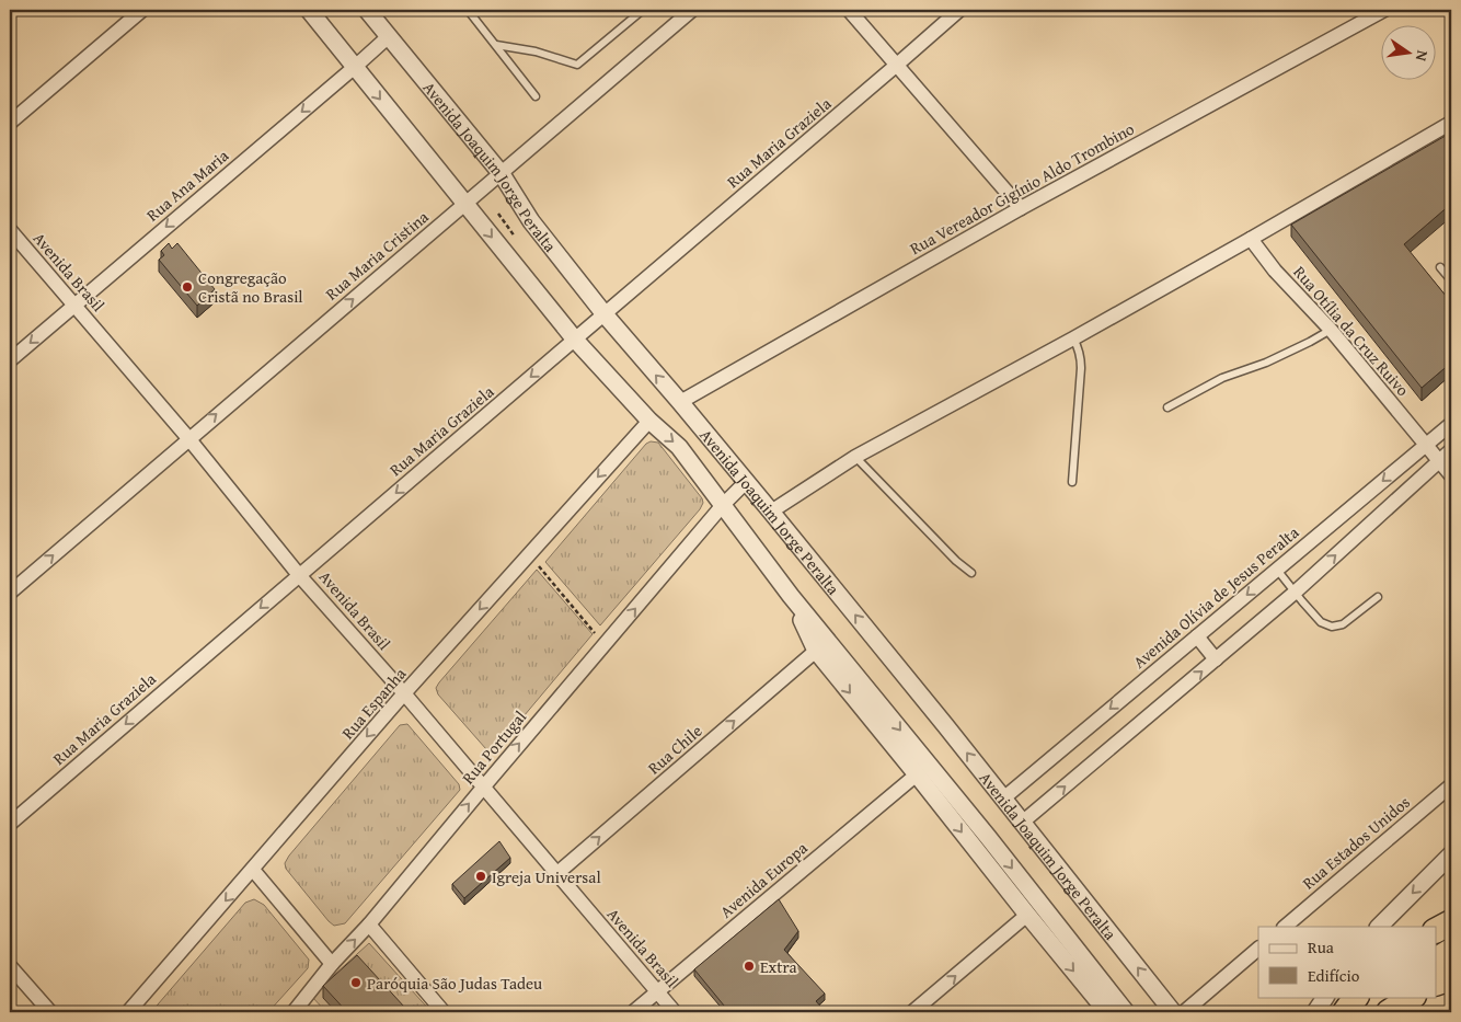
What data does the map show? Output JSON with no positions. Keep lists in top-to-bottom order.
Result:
{
  "streets": {
    "street": [
      "Rua Maria Graziela",
      "Avenida Joaquim Jorge Peralta",
      "Rua Ana Maria",
      "Rua Vereador Gigínio Aldo Trombino",
      "Rua Maria Cristina",
      "Avenida Brasil",
      "Rua Otília da Cruz Ruivo",
      "Avenida Olívia de Jesus Peralta",
      "Rua Espanha",
      "Rua Portugal",
      "Rua Chile",
      "Rua Estados Unidos",
      "Avenida Europa"
    ]
  },
  "crossings": [
    ["Rua Maria Graziela", "Avenida Joaquim Jorge Peralta"],
    ["Rua Maria Graziela", "Avenida Brasil"],
    ["Avenida Joaquim Jorge Peralta", "Rua Ana Maria"],
    ["Avenida Joaquim Jorge Peralta", "Rua Vereador Gigínio Aldo Trombino"],
    ["Avenida Joaquim Jorge Peralta", "Rua Maria Cristina"],
    ["Avenida Joaquim Jorge Peralta", "Avenida Olívia de Jesus Peralta"],
    ["Avenida Joaquim Jorge Peralta", "Rua Espanha"],
    ["Avenida Joaquim Jorge Peralta", "Rua Portugal"],
    ["Avenida Joaquim Jorge Peralta", "Rua Chile"],
    ["Avenida Joaquim Jorge Peralta", "Avenida Europa"],
    ["Rua Ana Maria", "Avenida Brasil"],
    ["Rua Maria Cristina", "Avenida Brasil"],
    ["Avenida Brasil", "Rua Espanha"],
    ["Avenida Brasil", "Rua Portugal"],
    ["Avenida Brasil", "Rua Chile"],
    ["Avenida Brasil", "Avenida Europa"],
    ["Rua Otília da Cruz Ruivo", "Avenida Olívia de Jesus Peralta"]
  ],
  "one_way": [
    "Rua Maria Graziela",
    "Rua Ana Maria",
    "Rua Maria Cristina",
    "Rua Espanha",
    "Rua Portugal",
    "Rua Chile"
  ],
  "places": [
    "Congregação Cristã no Brasil",
    "Igreja Universal",
    "Extra",
    "Paróquia São Judas Tadeu"
  ],
  "legend": ["Rua", "Edifício"],
  "north": "right"
}
